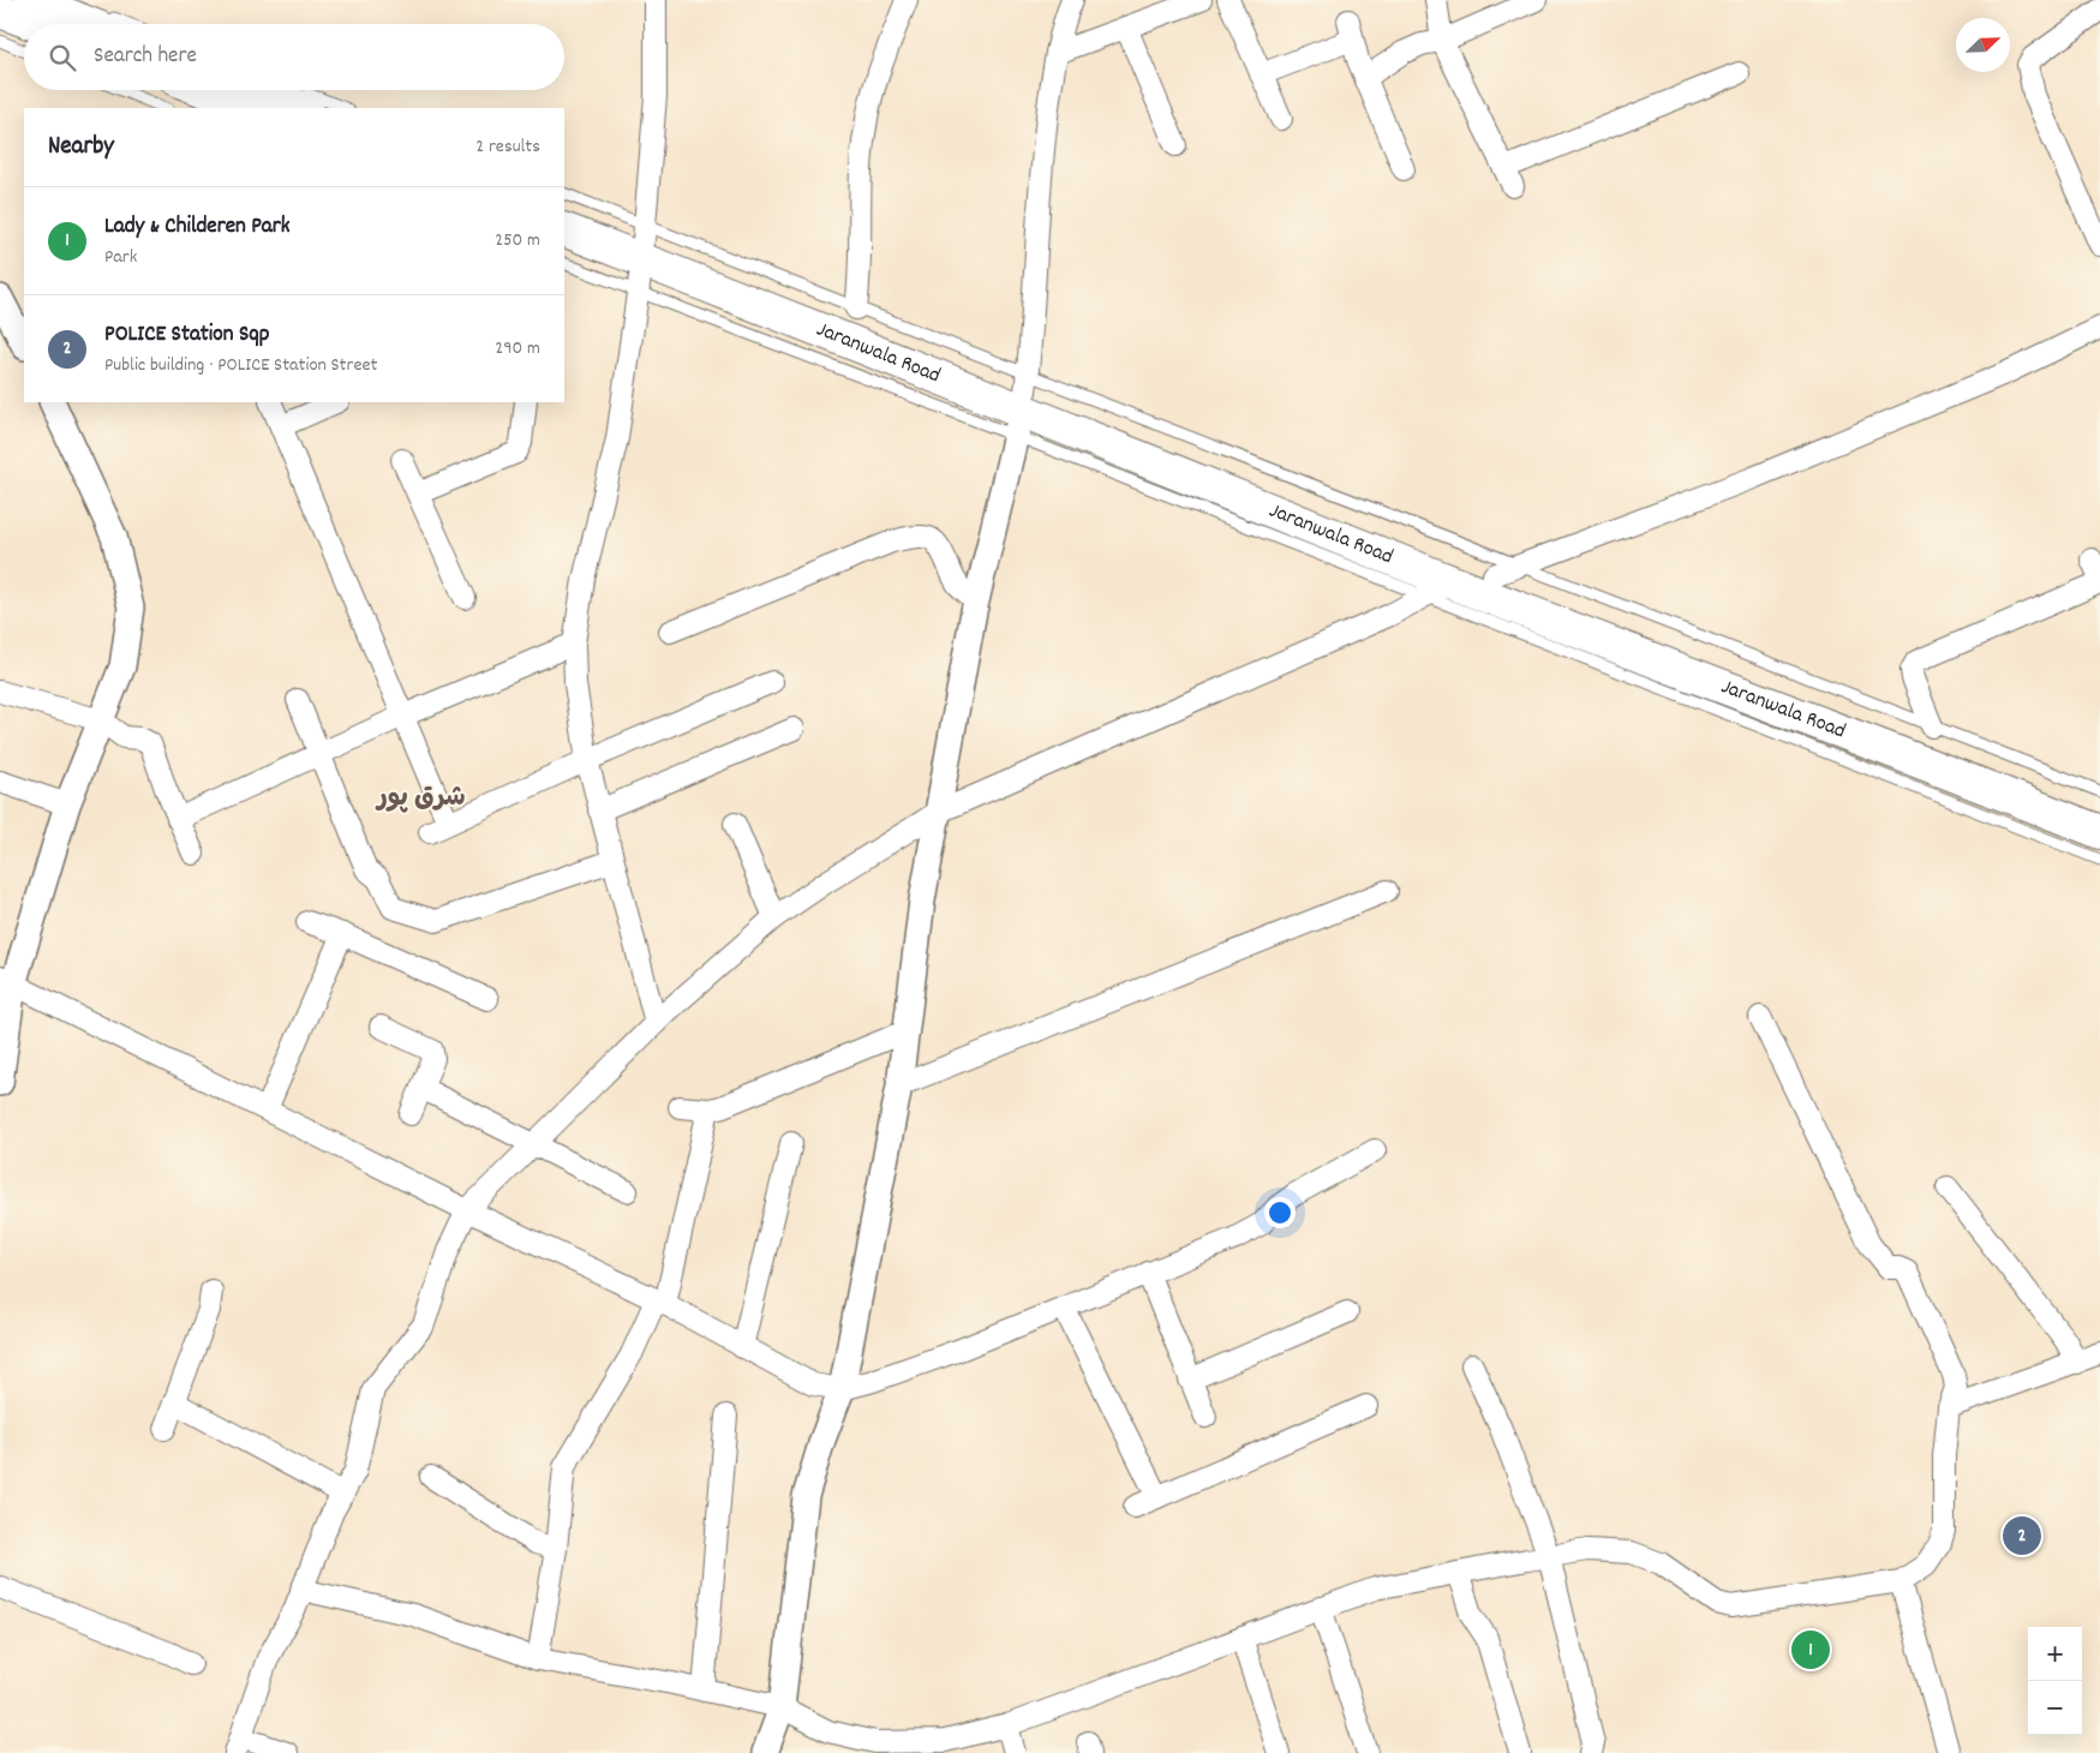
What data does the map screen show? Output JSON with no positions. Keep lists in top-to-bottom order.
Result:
{
  "streets": {
    "main road": ["Jaranwala Road"]
  },
  "districts": ["شرق پور"],
  "north": "top right",
  "page": {
    "search": "Search here",
    "heading": ["Nearby", "2 results"],
    "list": [
      {
        "mark": "1",
        "name": "Lady & Childeren Park",
        "note": "Park",
        "value": "250 m"
      },
      {
        "mark": "2",
        "name": "POLICE Station Sqp",
        "note": "Public building · POLICE Station Street",
        "value": "290 m"
      }
    ],
    "pins": ["2", "1"],
    "map_buttons": ["+", "−"]
  }
}
